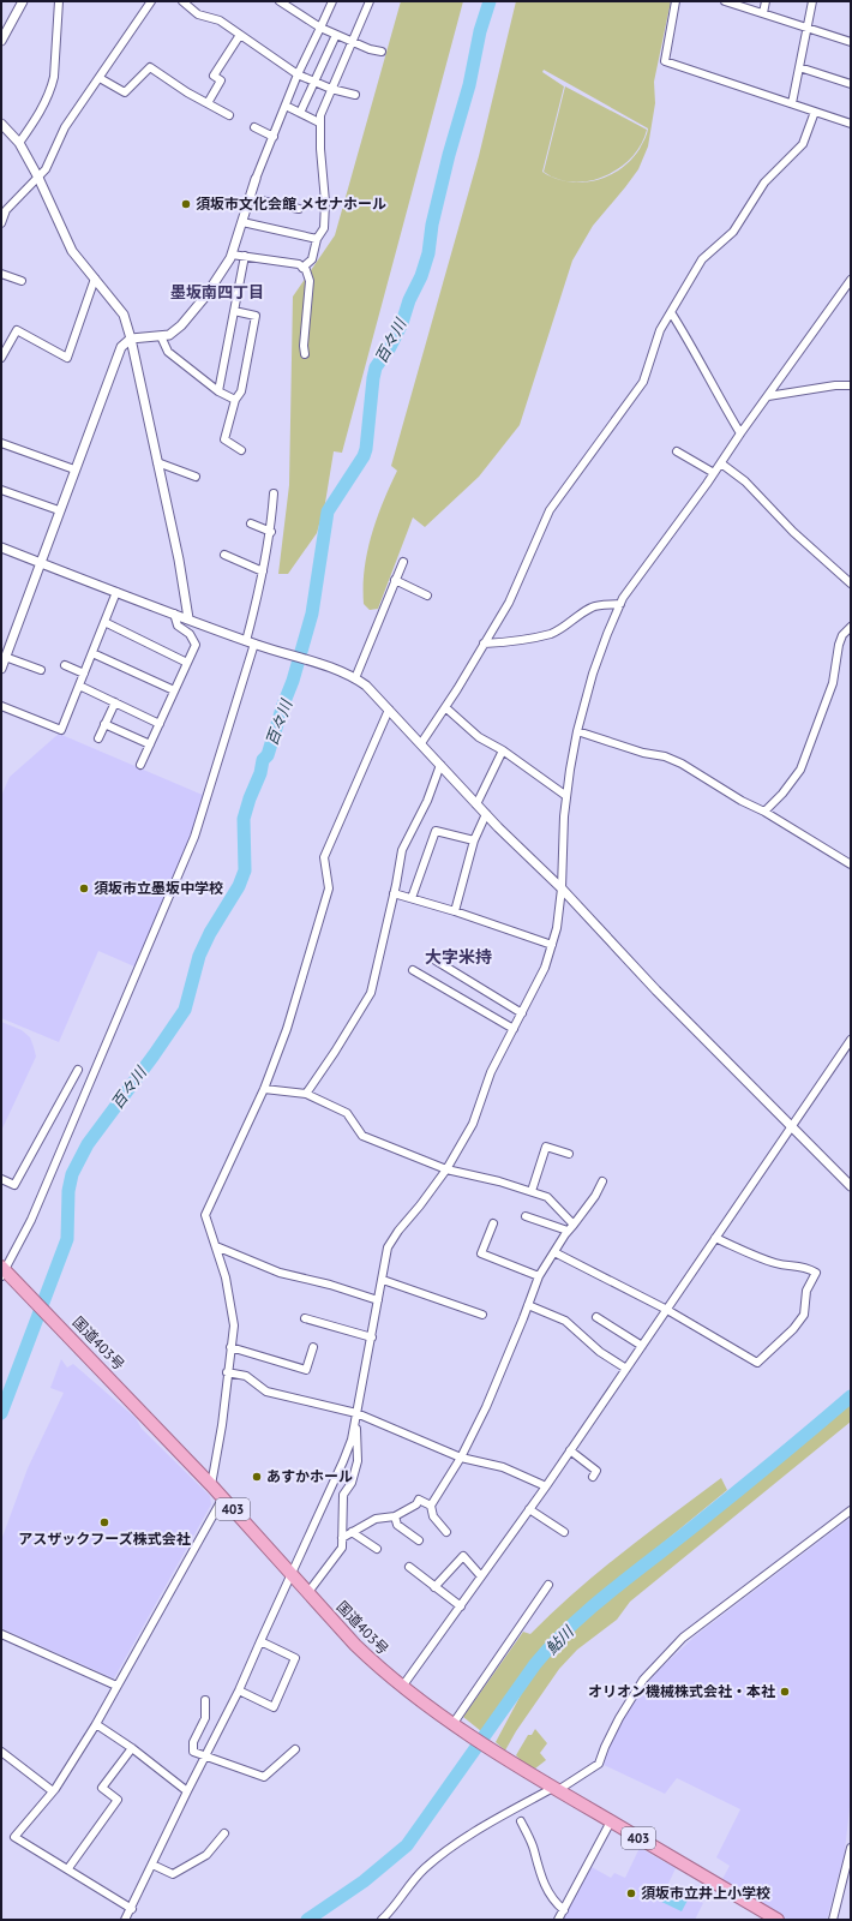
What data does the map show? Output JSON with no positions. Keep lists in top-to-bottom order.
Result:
{
  "streets": {
    "highway": ["国道403号", "403"]
  },
  "districts": ["墨坂南四丁目", "大字米持"],
  "water": ["百々川", "鮎川"],
  "places": [
    "須坂市文化会館 メセナホール",
    "須坂市立墨坂中学校",
    "あすかホール",
    "アスザックフーズ株式会社",
    "オリオン機械株式会社・本社",
    "須坂市立井上小学校"
  ]
}
